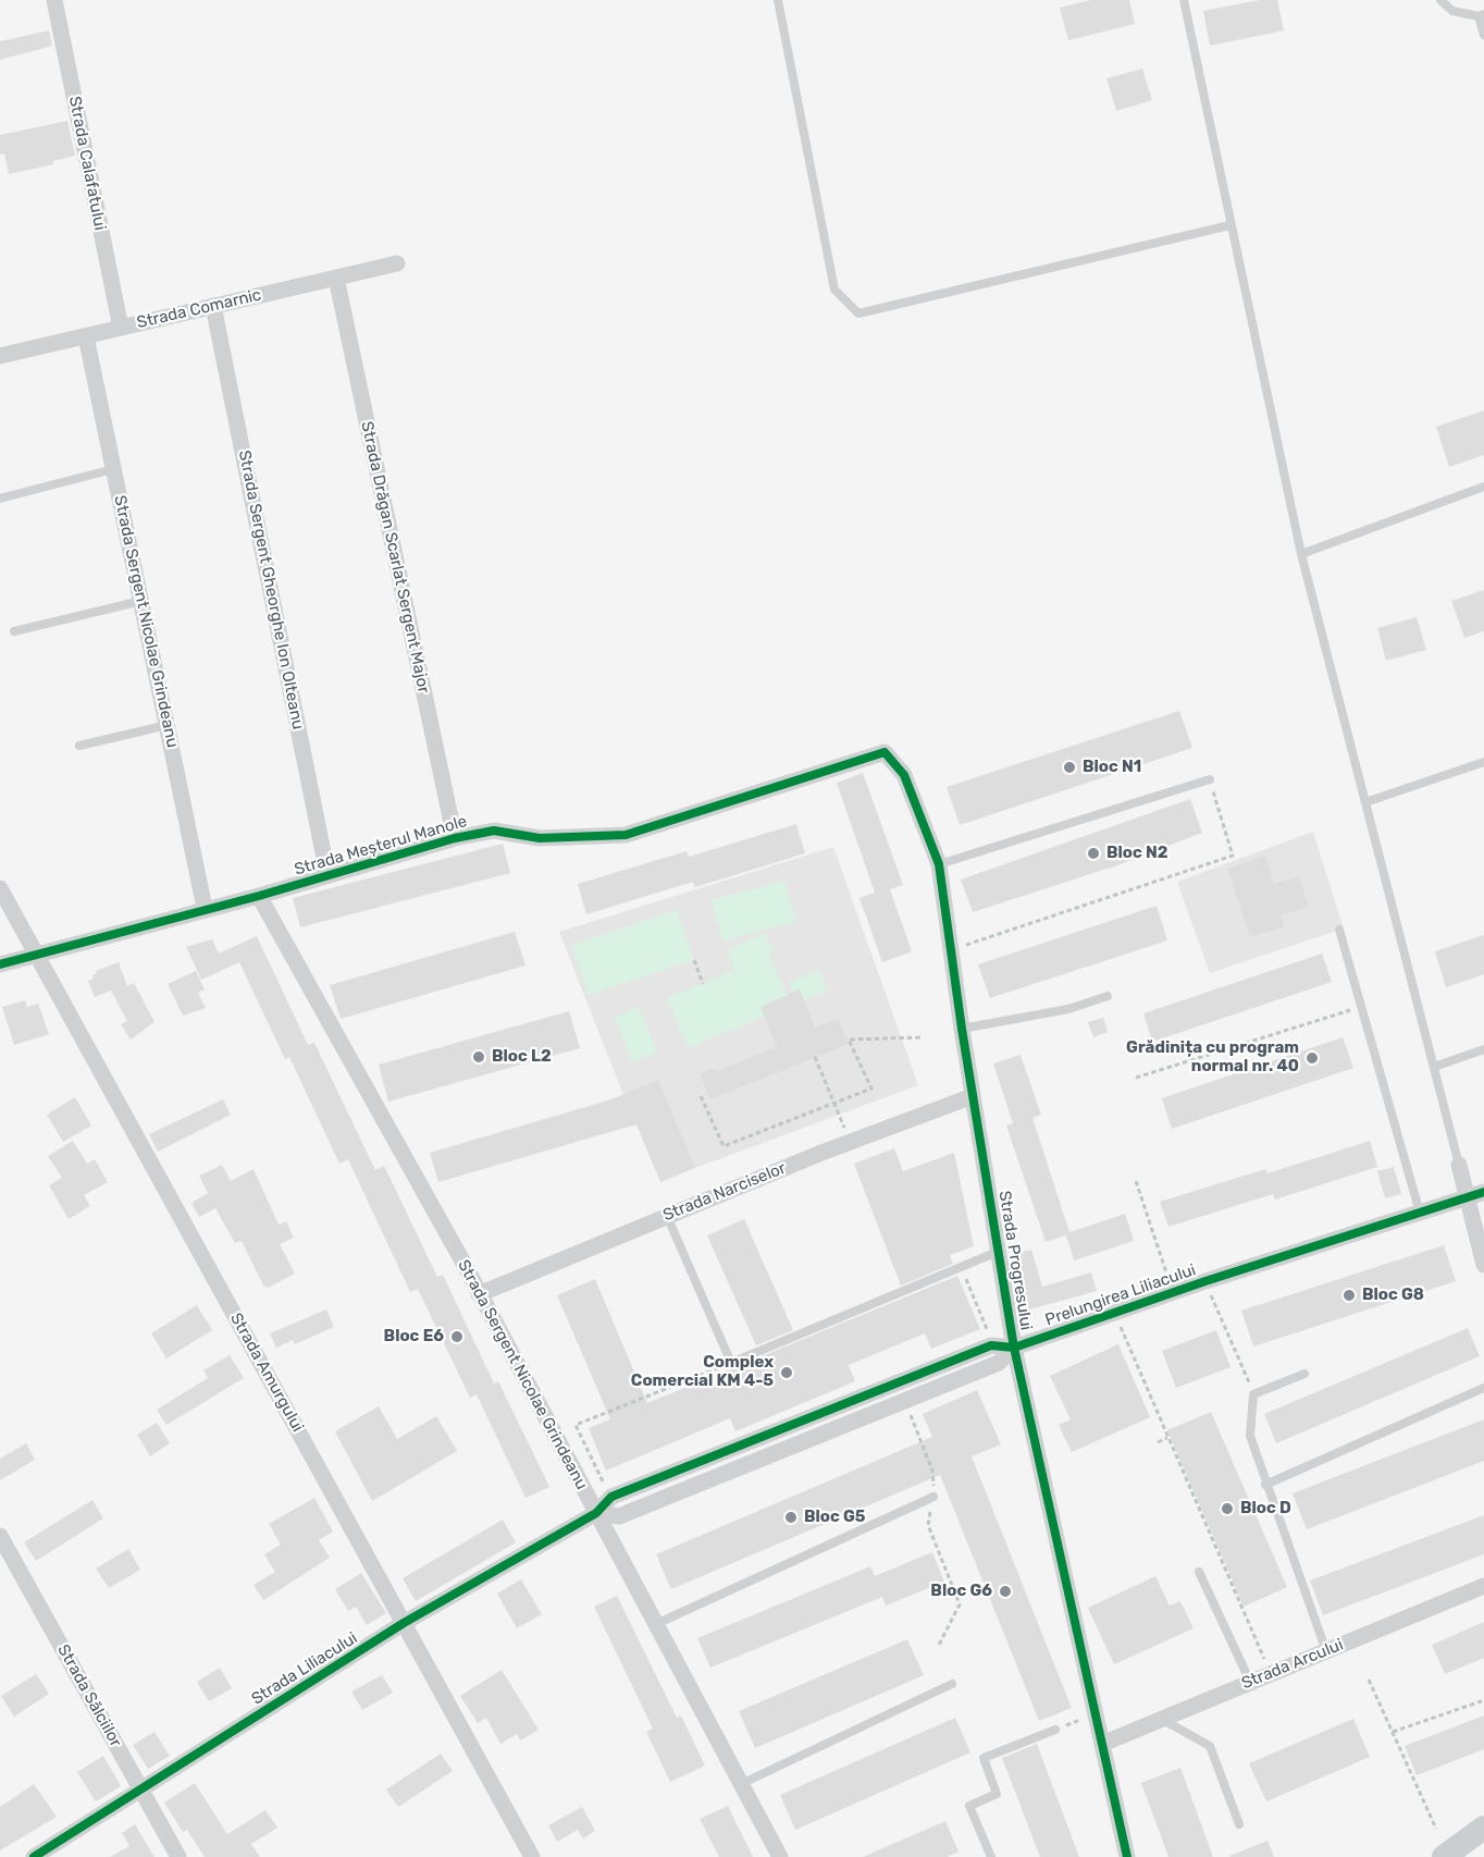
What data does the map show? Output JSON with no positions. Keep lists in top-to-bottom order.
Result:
{
  "streets": {
    "street": [
      "Strada Calafatului",
      "Strada Comarnic",
      "Strada Drăgan Scarlat Sergent Major",
      "Strada Sergent Gheorghe Ion Olteanu",
      "Strada Sergent Nicolae Grindeanu",
      "Strada Meșterul Manole",
      "Strada Narciselor",
      "Strada Progresului",
      "Prelungirea Liliacului",
      "Strada Amurgului",
      "Strada Arcului",
      "Strada Liliacului",
      "Strada Sălciilor"
    ]
  },
  "crossings": [
    ["Strada Calafatului", "Strada Comarnic"],
    ["Strada Comarnic", "Strada Drăgan Scarlat Sergent Major"],
    ["Strada Comarnic", "Strada Sergent Gheorghe Ion Olteanu"],
    ["Strada Comarnic", "Strada Sergent Nicolae Grindeanu"],
    ["Strada Drăgan Scarlat Sergent Major", "Strada Meșterul Manole"],
    ["Strada Sergent Gheorghe Ion Olteanu", "Strada Meșterul Manole"],
    ["Strada Sergent Nicolae Grindeanu", "Strada Meșterul Manole"],
    ["Strada Sergent Nicolae Grindeanu", "Strada Narciselor"],
    ["Strada Sergent Nicolae Grindeanu", "Prelungirea Liliacului"],
    ["Strada Sergent Nicolae Grindeanu", "Strada Liliacului"],
    ["Strada Meșterul Manole", "Strada Progresului"],
    ["Strada Meșterul Manole", "Strada Amurgului"],
    ["Strada Narciselor", "Strada Progresului"],
    ["Strada Progresului", "Prelungirea Liliacului"],
    ["Strada Progresului", "Strada Arcului"],
    ["Prelungirea Liliacului", "Strada Liliacului"],
    ["Strada Amurgului", "Strada Liliacului"],
    ["Strada Liliacului", "Strada Sălciilor"]
  ],
  "places": [
    "Bloc N1",
    "Bloc N2",
    "Bloc L2",
    "Grădinița cu program normal nr. 40",
    "Bloc G8",
    "Bloc E6",
    "Complex Comercial KM 4-5",
    "Bloc D",
    "Bloc G5",
    "Bloc G6"
  ]
}
